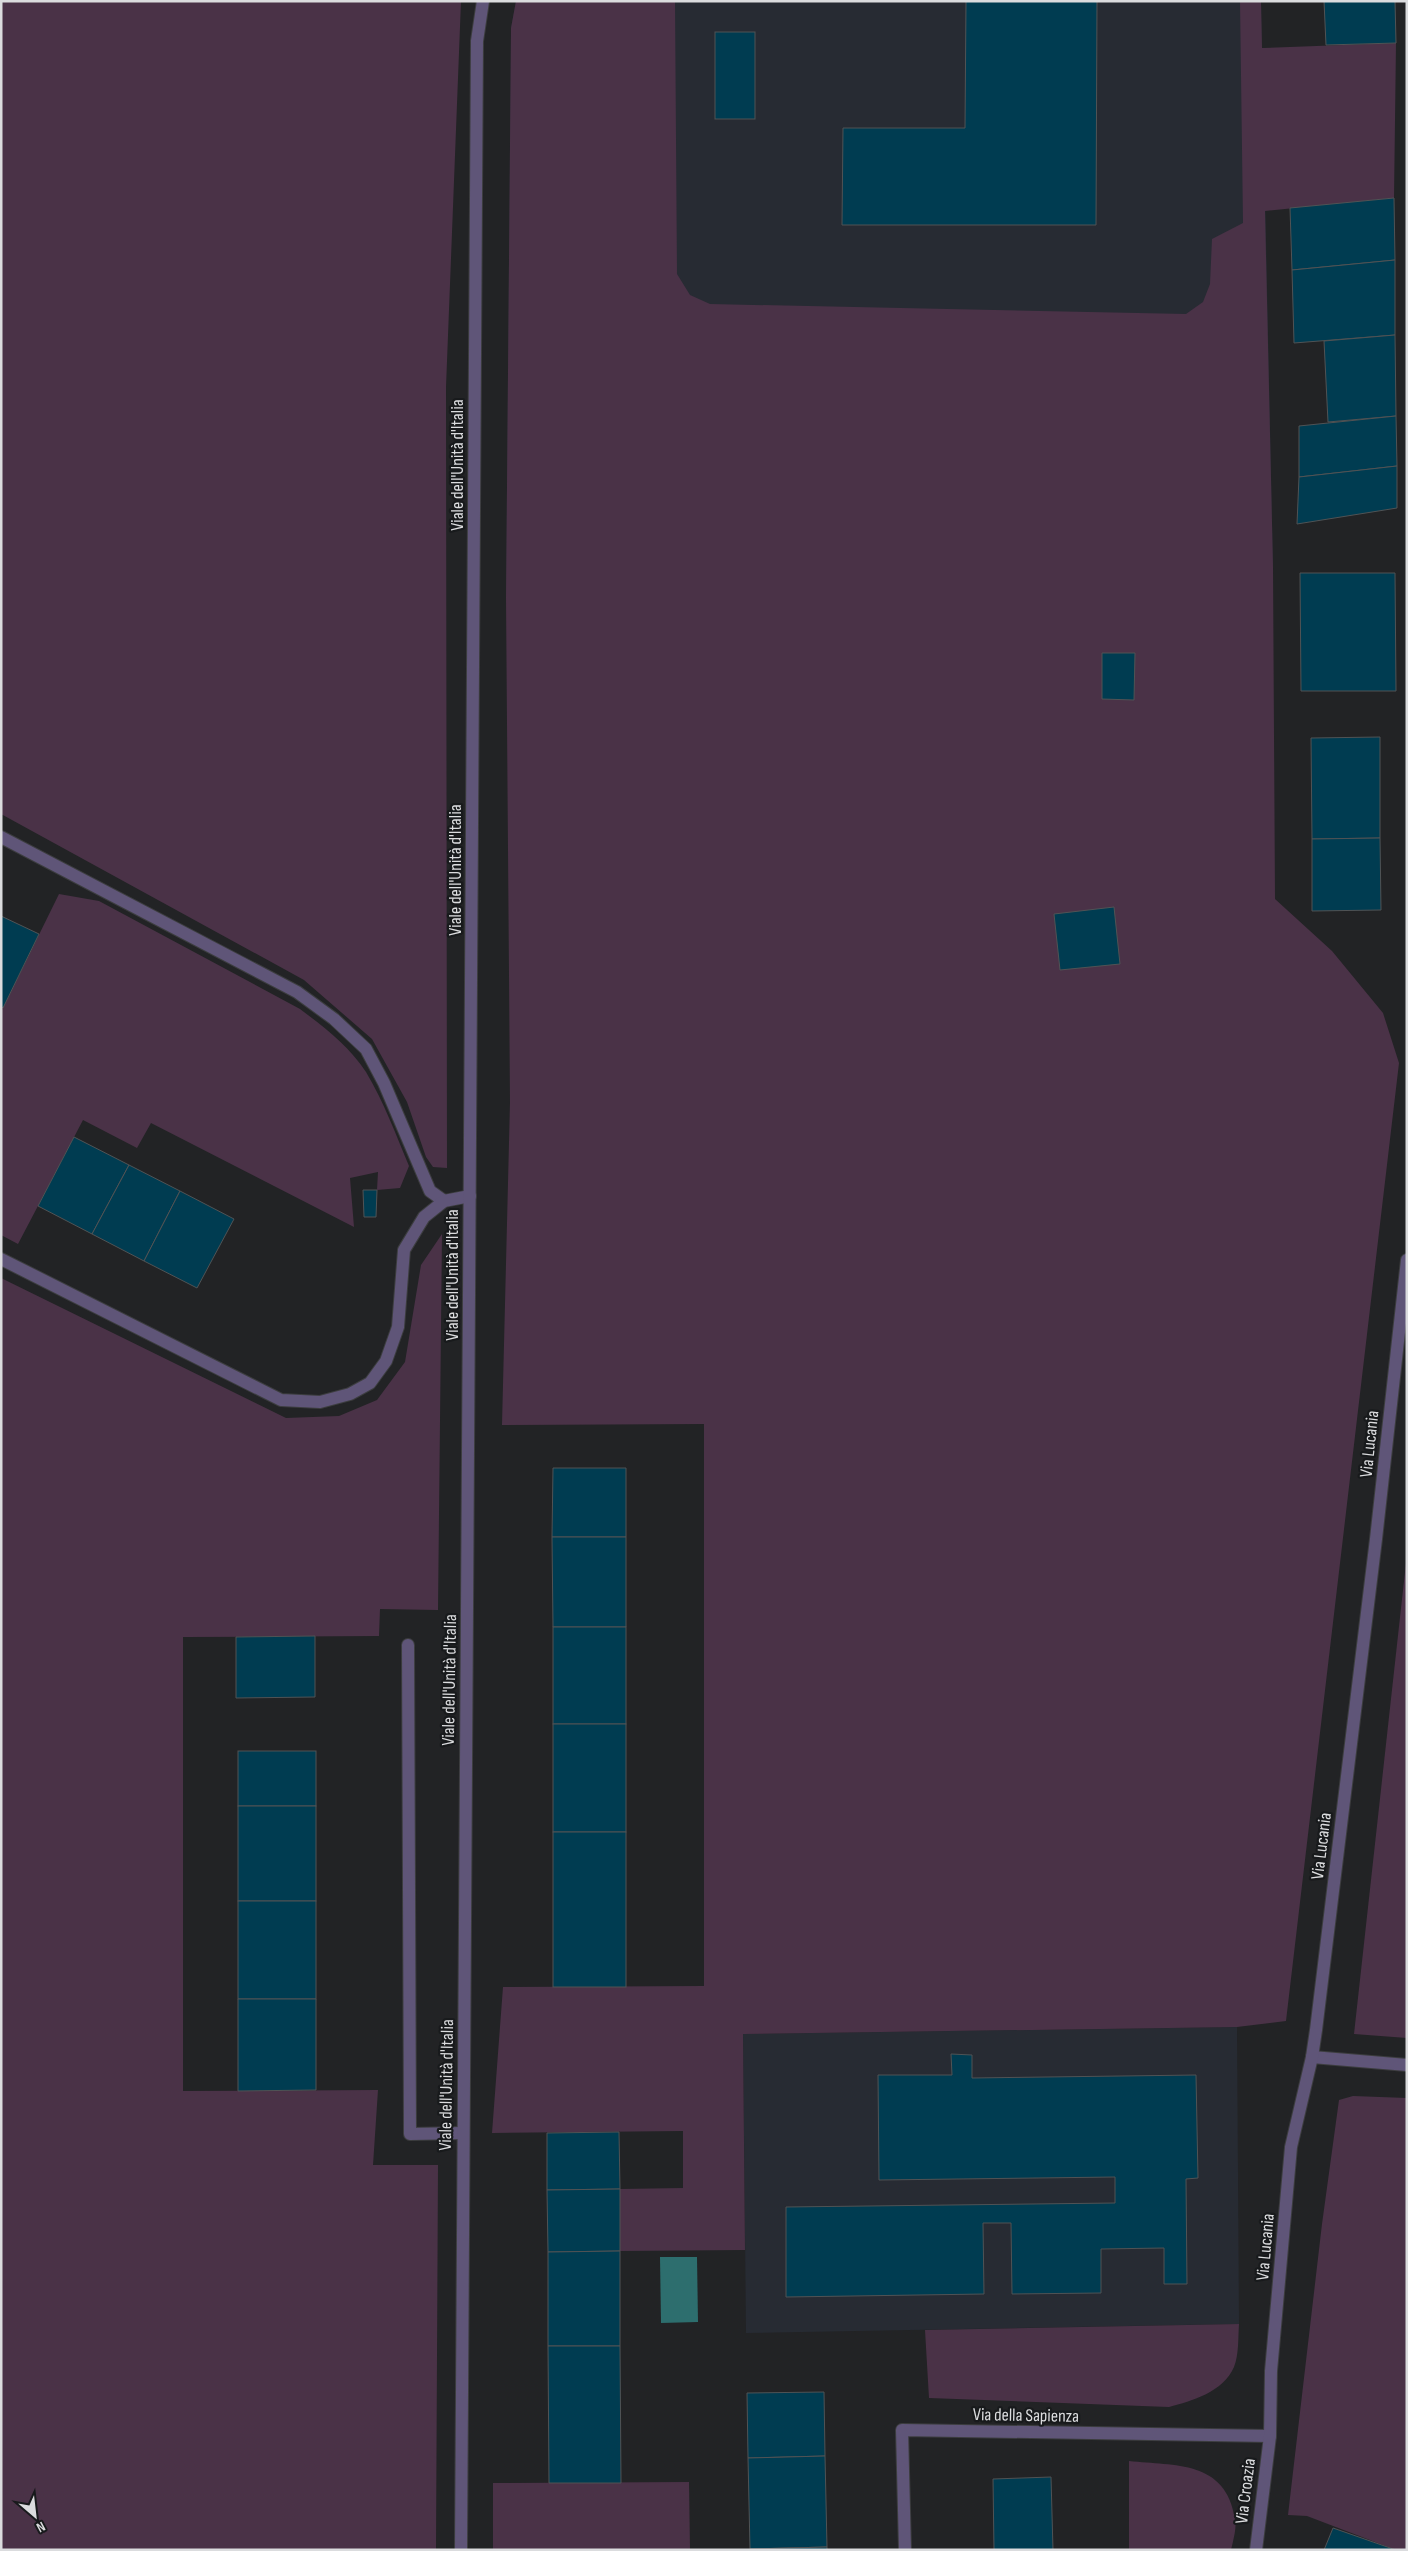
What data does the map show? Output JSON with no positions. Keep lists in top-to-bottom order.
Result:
{
  "streets": {
    "street": [
      "Viale dell'Unità d'Italia",
      "Via Lucania",
      "Via della Sapienza",
      "Via Croazia"
    ]
  },
  "crossings": [
    ["Via Lucania", "Via della Sapienza"],
    ["Via Lucania", "Via Croazia"],
    ["Via della Sapienza", "Via Croazia"]
  ],
  "north": "bottom right"
}
